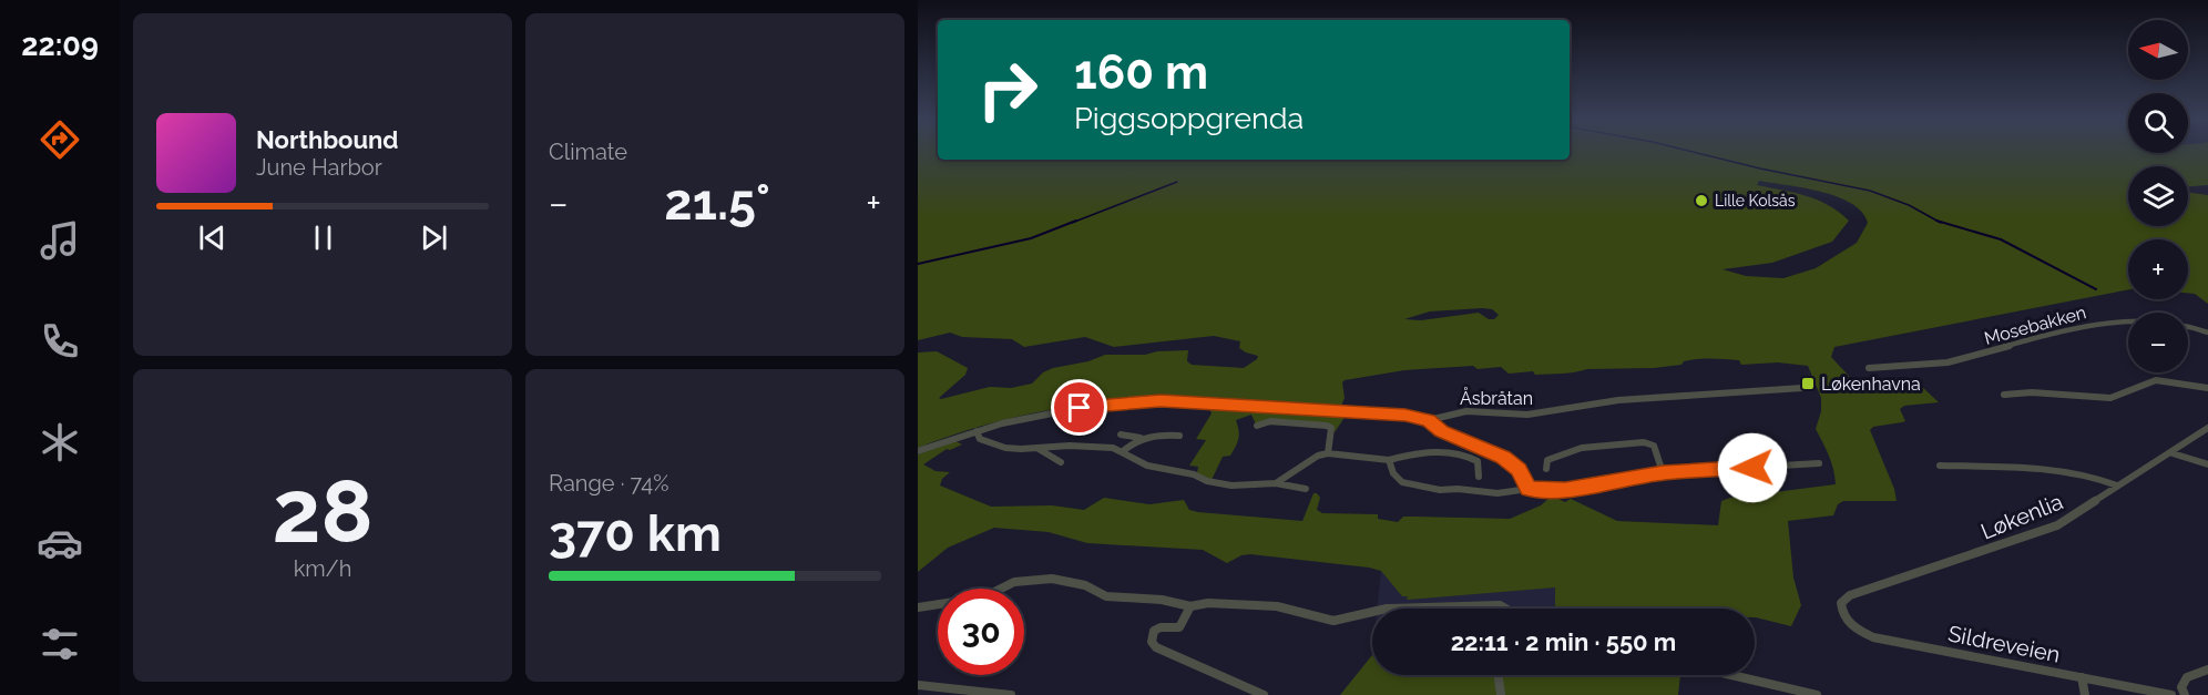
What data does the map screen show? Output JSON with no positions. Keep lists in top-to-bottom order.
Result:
{
  "streets": {
    "street": [
      "Mosebakken",
      "Åsbråtan",
      "Løkenlia",
      "Sildreveien"
    ]
  },
  "crossings": [
    ["Løkenlia", "Sildreveien"]
  ],
  "places": {
    "other": ["Lille Kolsås"],
    "transit": ["Løkenhavna"]
  },
  "north": "left",
  "page": {
    "tabs": "22:09",
    "tile": [
      "Climate",
      ["28", "km/h"],
      ["Range · 74%", "370 km"]
    ],
    "map_buttons": ["+", "−"],
    "turn": ["160 m", "Piggsoppgrenda"],
    "song": ["Northbound", "June Harbor"],
    "heat": ["−", "21.5°", "+"],
    "limit": "30",
    "trip": "22:11 · 2 min · 550 m"
  }
}
